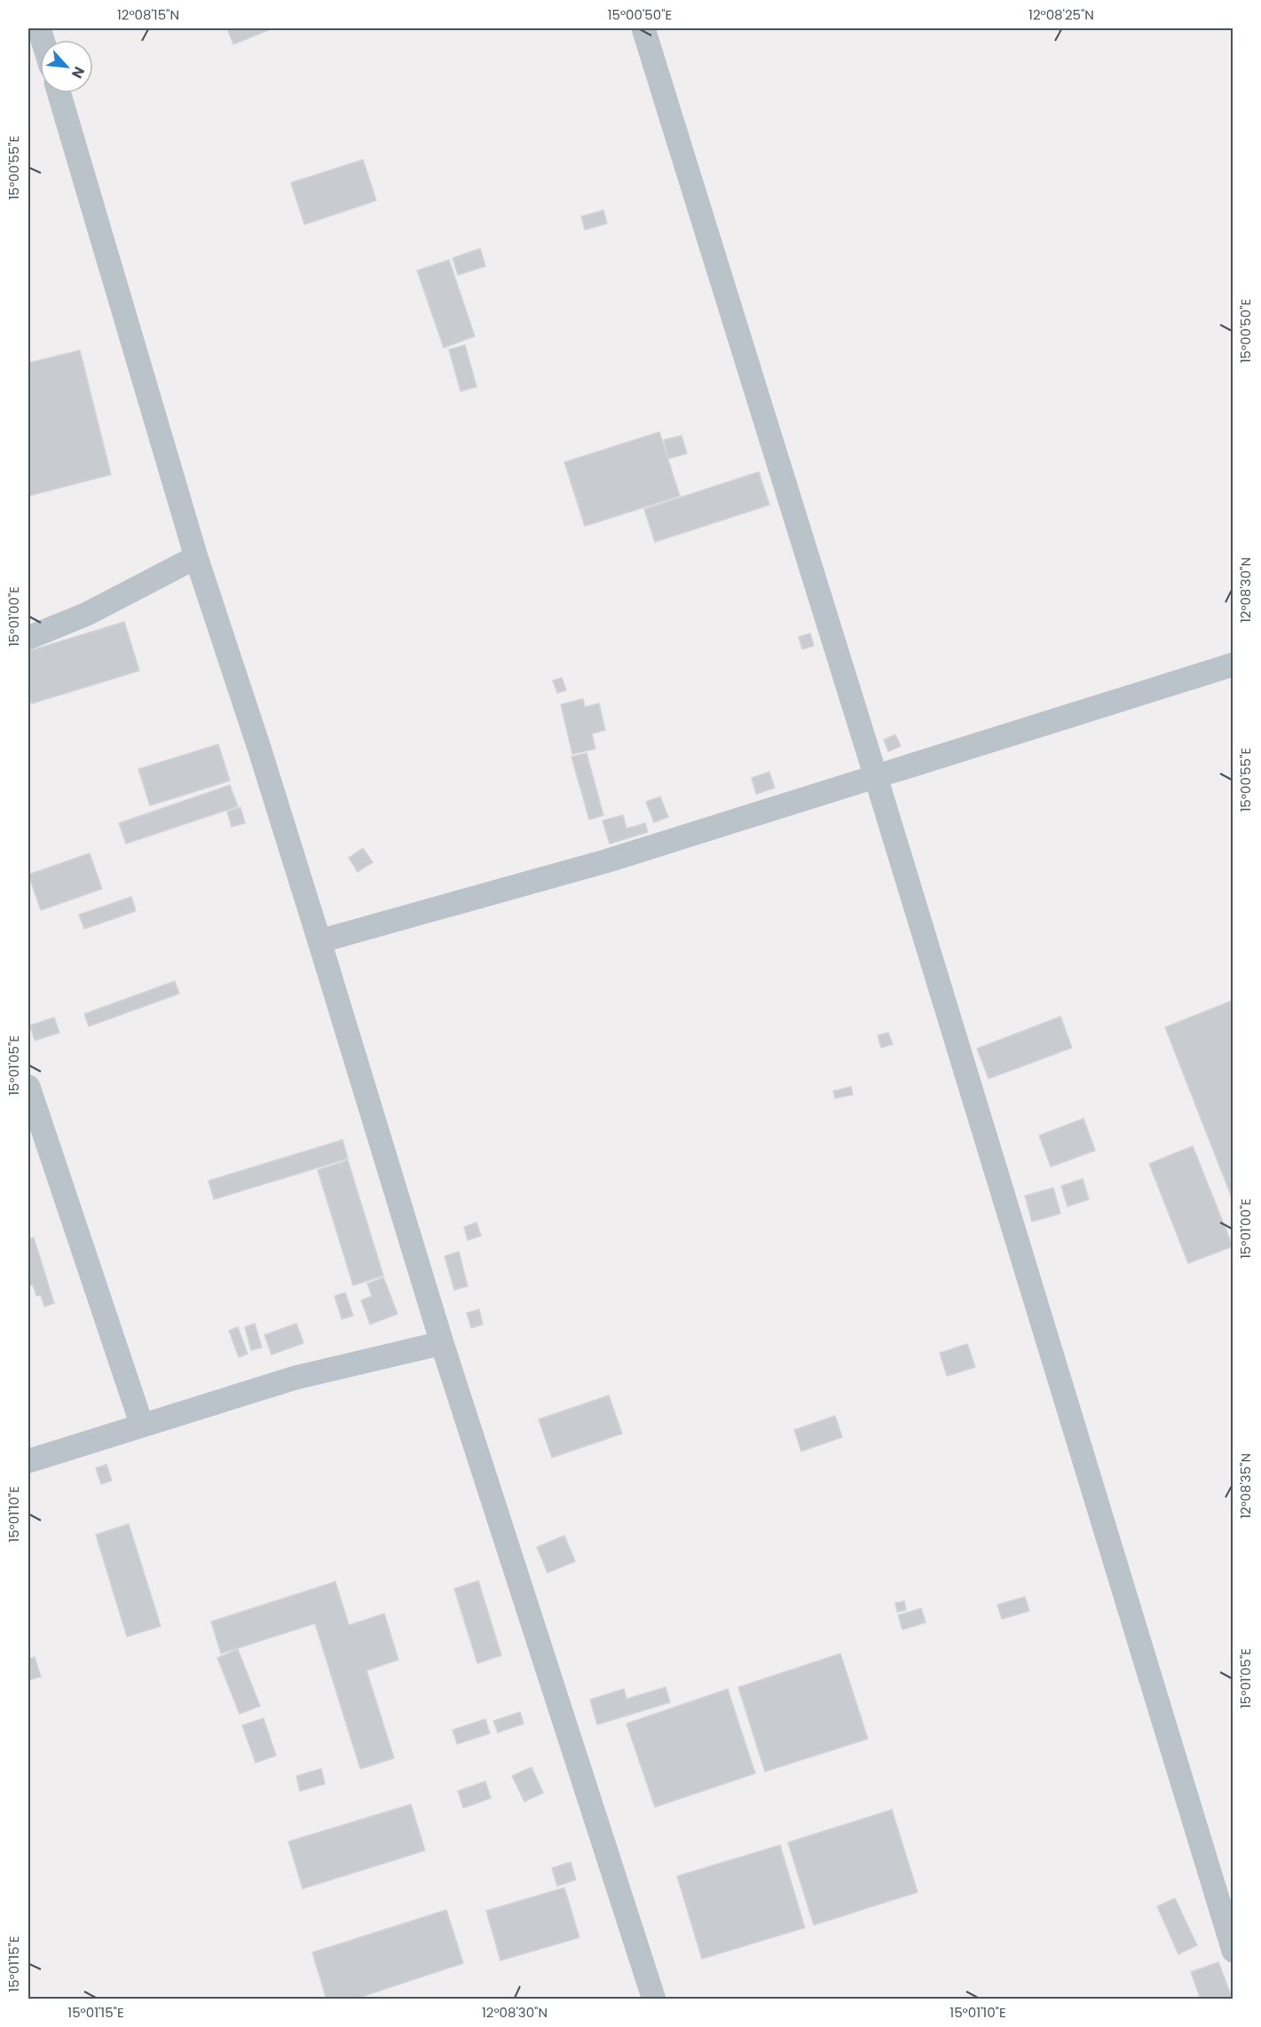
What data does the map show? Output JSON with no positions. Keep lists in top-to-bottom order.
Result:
{
  "north": "bottom right",
  "coordinates": [
    "12°08'15\"N",
    "15°00'50\"E",
    "12°08'25\"N",
    "15°00'55\"E",
    "12°08'30\"N",
    "15°01'00\"E",
    "15°01'05\"E",
    "12°08'35\"N",
    "15°01'10\"E",
    "15°01'15\"E"
  ]
}
